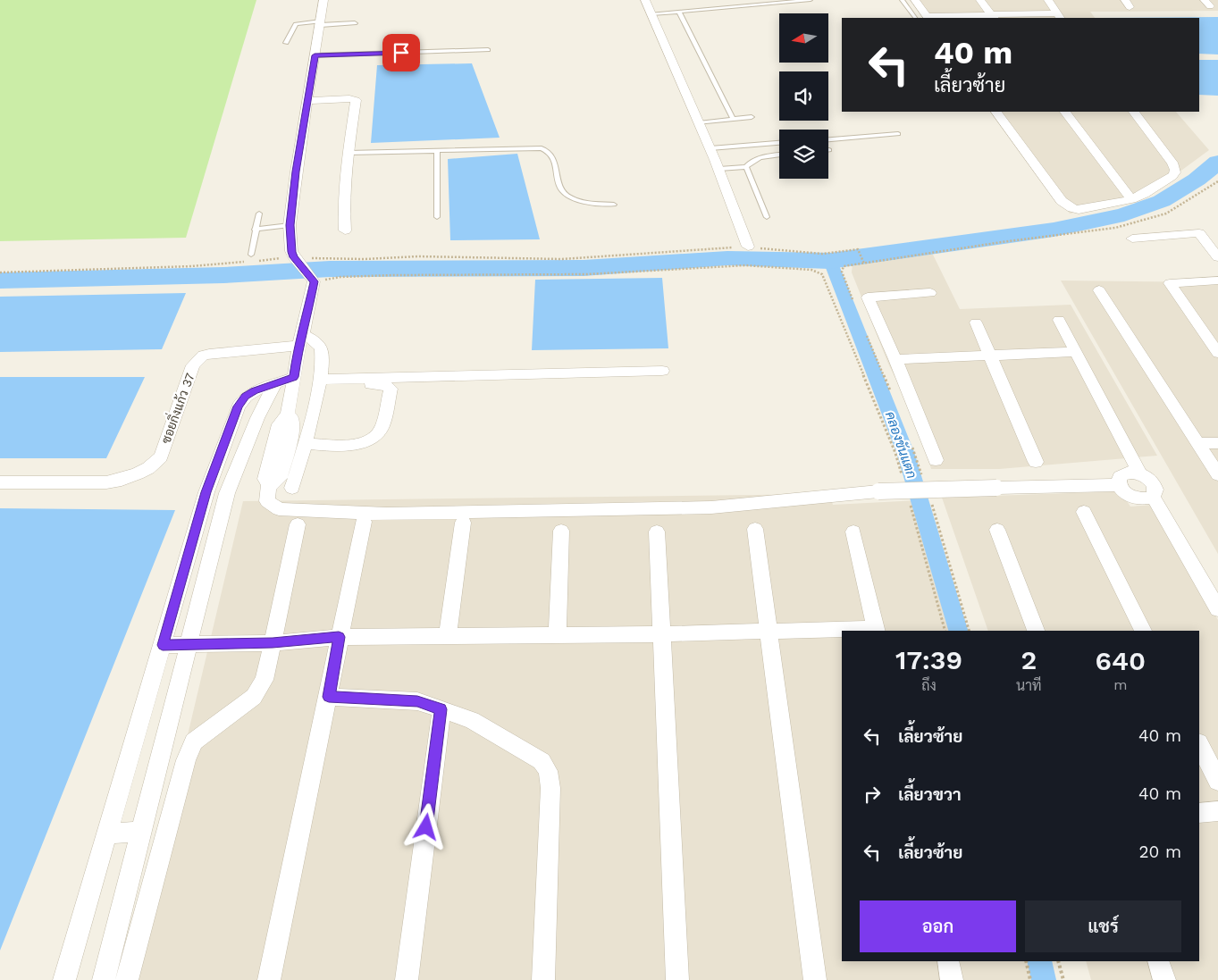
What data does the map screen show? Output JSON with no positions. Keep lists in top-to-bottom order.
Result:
{
  "streets": {
    "street": ["ซอยกิ่งแก้ว 37"]
  },
  "water": ["คลองขันแตก"],
  "north": "left",
  "page": {
    "turn": ["40 m", "เลี้ยวซ้าย"],
    "eta": [
      "17:39",
      "ถึง",
      "2",
      "นาที",
      "640",
      "m"
    ],
    "list": [
      {
        "name": "เลี้ยวซ้าย",
        "value": "40 m"
      },
      {
        "name": "เลี้ยวขวา",
        "value": "40 m"
      },
      {
        "name": "เลี้ยวซ้าย",
        "value": "20 m"
      }
    ],
    "buttons": ["ออก", "แชร์"]
  }
}
